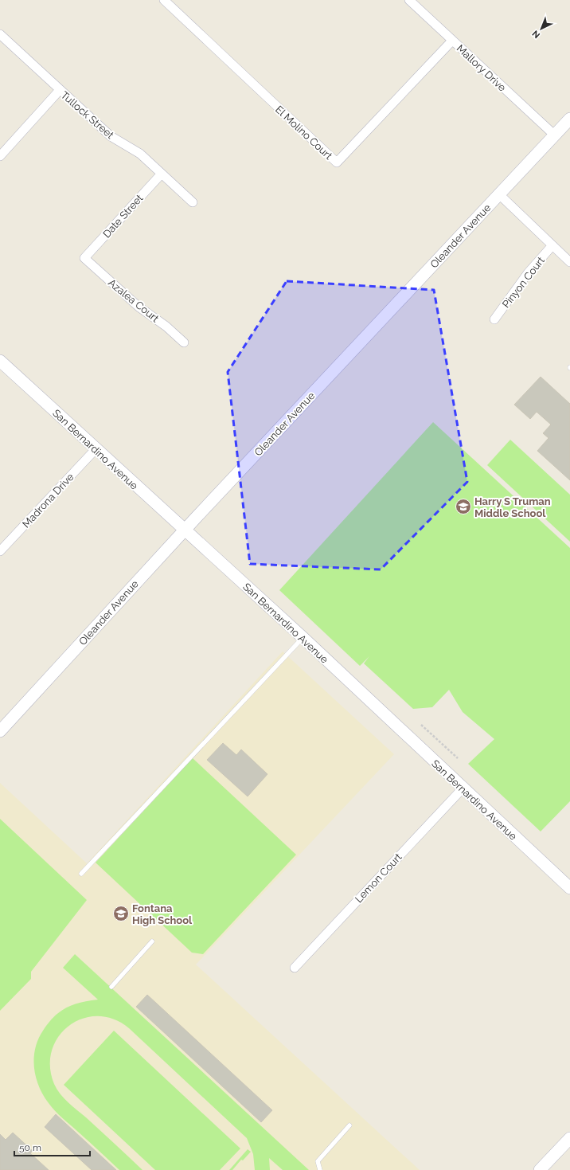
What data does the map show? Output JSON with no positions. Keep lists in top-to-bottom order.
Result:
{
  "streets": {
    "street": [
      "Mallory Drive",
      "Tullock Street",
      "El Molino Court",
      "Date Street",
      "Oleander Avenue",
      "Pinyon Court",
      "Azalea Court",
      "San Bernardino Avenue",
      "Madrona Drive",
      "Lemon Court"
    ]
  },
  "crossings": [
    ["Mallory Drive", "El Molino Court"],
    ["Mallory Drive", "Oleander Avenue"],
    ["Tullock Street", "Date Street"],
    ["Date Street", "Azalea Court"],
    ["Oleander Avenue", "San Bernardino Avenue"],
    ["San Bernardino Avenue", "Madrona Drive"],
    ["San Bernardino Avenue", "Lemon Court"]
  ],
  "places": {
    "school or university": ["Harry S Truman Middle School", "Fontana High School"]
  },
  "scale_bar": "50 m",
  "north": "bottom left"
}
